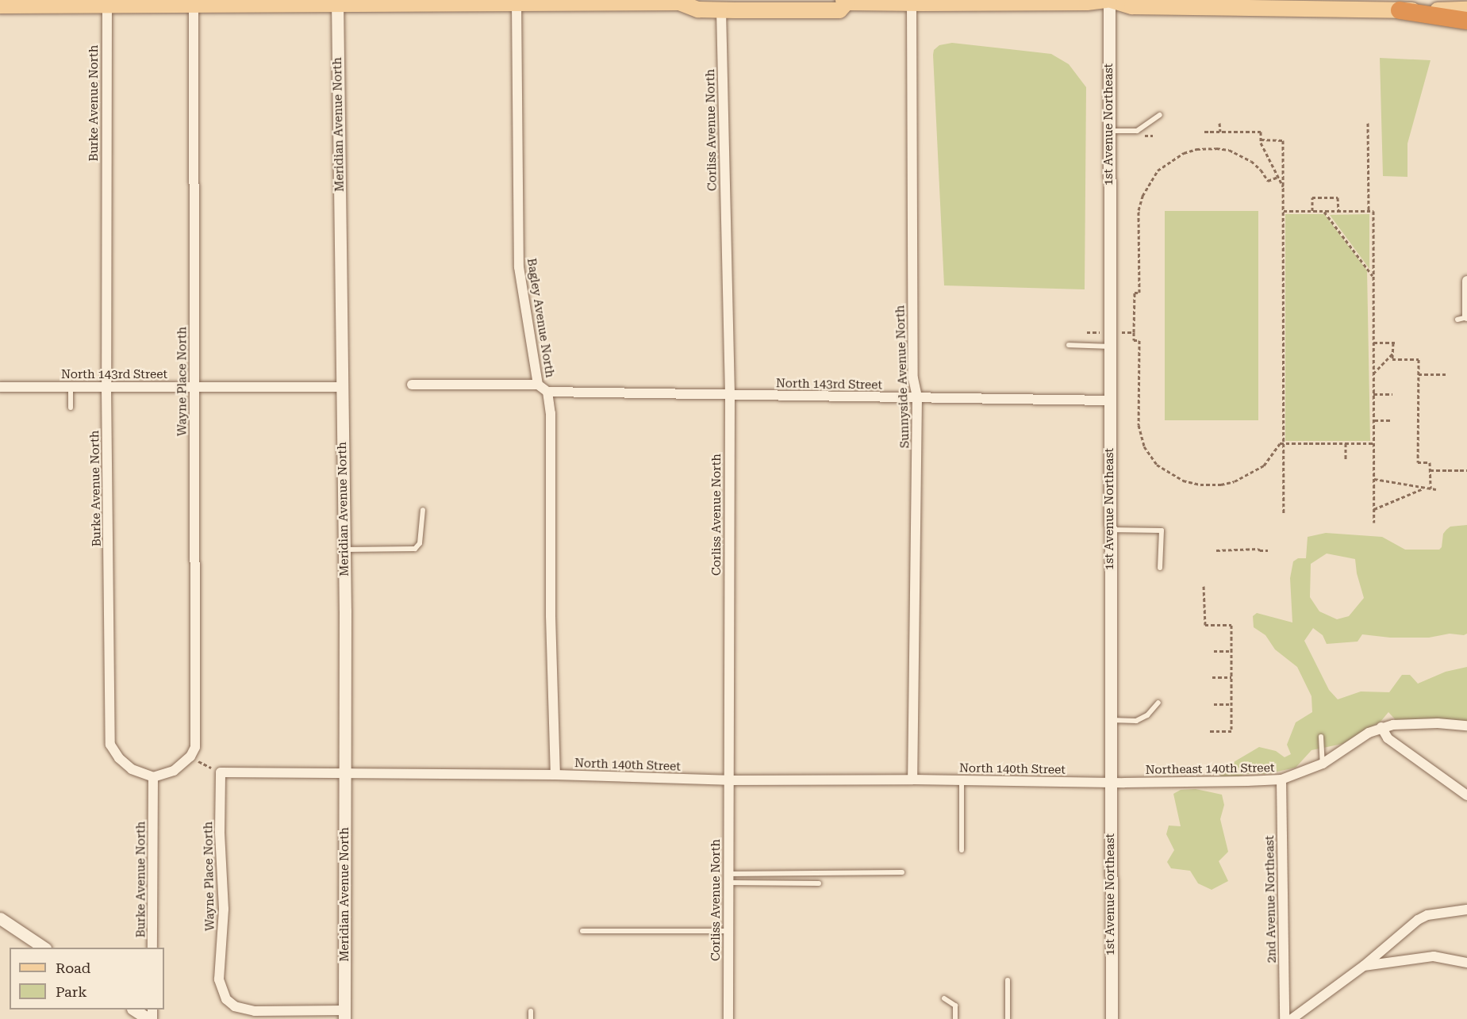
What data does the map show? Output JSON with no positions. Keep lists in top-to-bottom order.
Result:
{
  "streets": {
    "street": [
      "Burke Avenue North",
      "Meridian Avenue North",
      "1st Avenue Northeast",
      "Corliss Avenue North",
      "Bagley Avenue North",
      "North 143rd Street",
      "Sunnyside Avenue North",
      "Wayne Place North",
      "North 140th Street",
      "Northeast 140th Street",
      "2nd Avenue Northeast"
    ]
  },
  "crossings": [
    ["Burke Avenue North", "North 143rd Street"],
    ["Meridian Avenue North", "North 143rd Street"],
    ["Meridian Avenue North", "Wayne Place North"],
    ["Meridian Avenue North", "North 140th Street"],
    ["1st Avenue Northeast", "North 143rd Street"],
    ["1st Avenue Northeast", "North 140th Street"],
    ["1st Avenue Northeast", "Northeast 140th Street"],
    ["Corliss Avenue North", "North 143rd Street"],
    ["Corliss Avenue North", "North 140th Street"],
    ["Bagley Avenue North", "North 143rd Street"],
    ["Bagley Avenue North", "North 140th Street"],
    ["North 143rd Street", "Sunnyside Avenue North"],
    ["North 143rd Street", "Wayne Place North"],
    ["Sunnyside Avenue North", "North 140th Street"],
    ["Wayne Place North", "North 140th Street"],
    ["North 140th Street", "Northeast 140th Street"],
    ["Northeast 140th Street", "2nd Avenue Northeast"]
  ],
  "legend": ["Road", "Park"]
}
